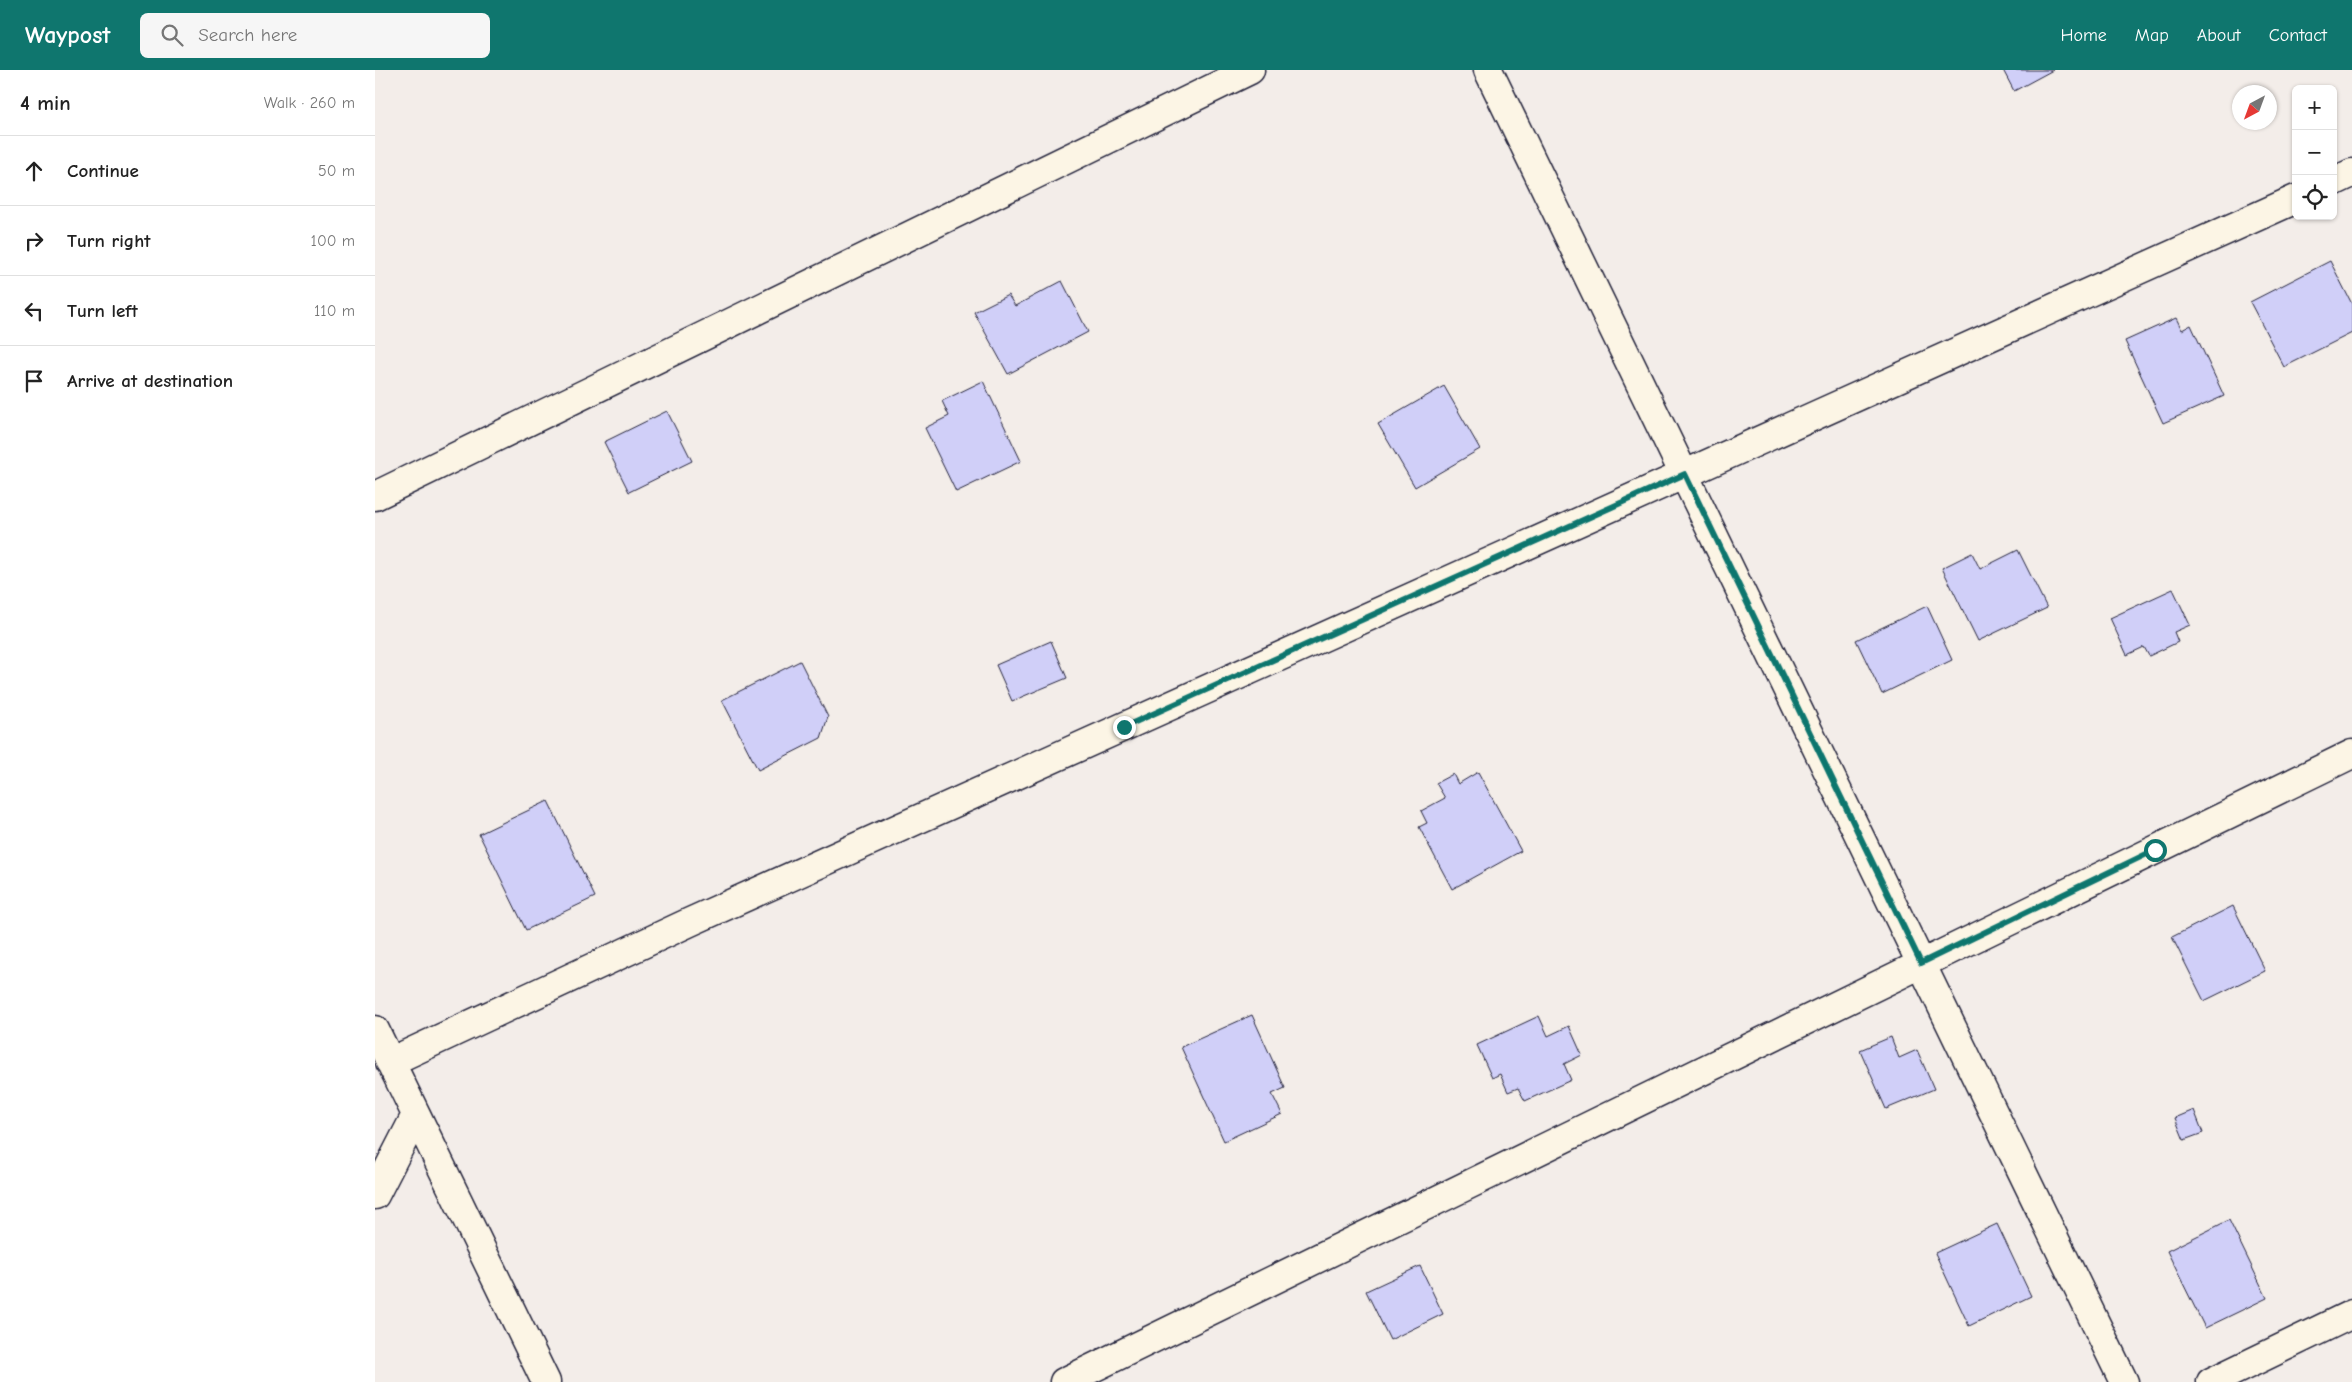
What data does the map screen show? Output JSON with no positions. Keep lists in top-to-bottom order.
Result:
{
  "north": "bottom left",
  "page": {
    "header": "Waypost",
    "search": "Search here",
    "nav": [
      "Home",
      "Map",
      "About",
      "Contact"
    ],
    "heading": ["4 min", "Walk · 260 m"],
    "map_buttons": ["+", "−"],
    "list": [
      ["Continue", "50 m"],
      ["Turn right", "100 m"],
      ["Turn left", "110 m"],
      "Arrive at destination"
    ]
  }
}
